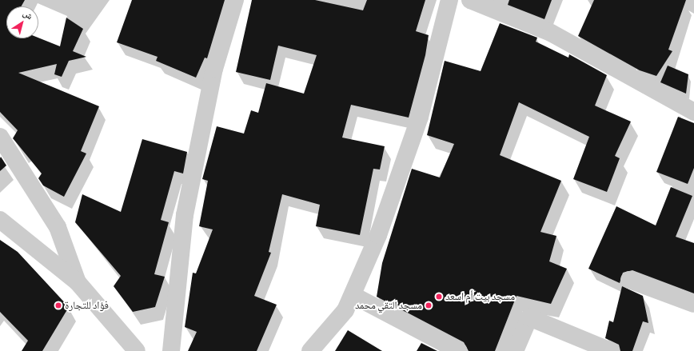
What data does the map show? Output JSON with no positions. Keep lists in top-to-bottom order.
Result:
{
  "places": ["مسجد بيت أم اسعد", "فؤاد للتجارة", "مسجد التقي محمد"],
  "north": "top right"
}
